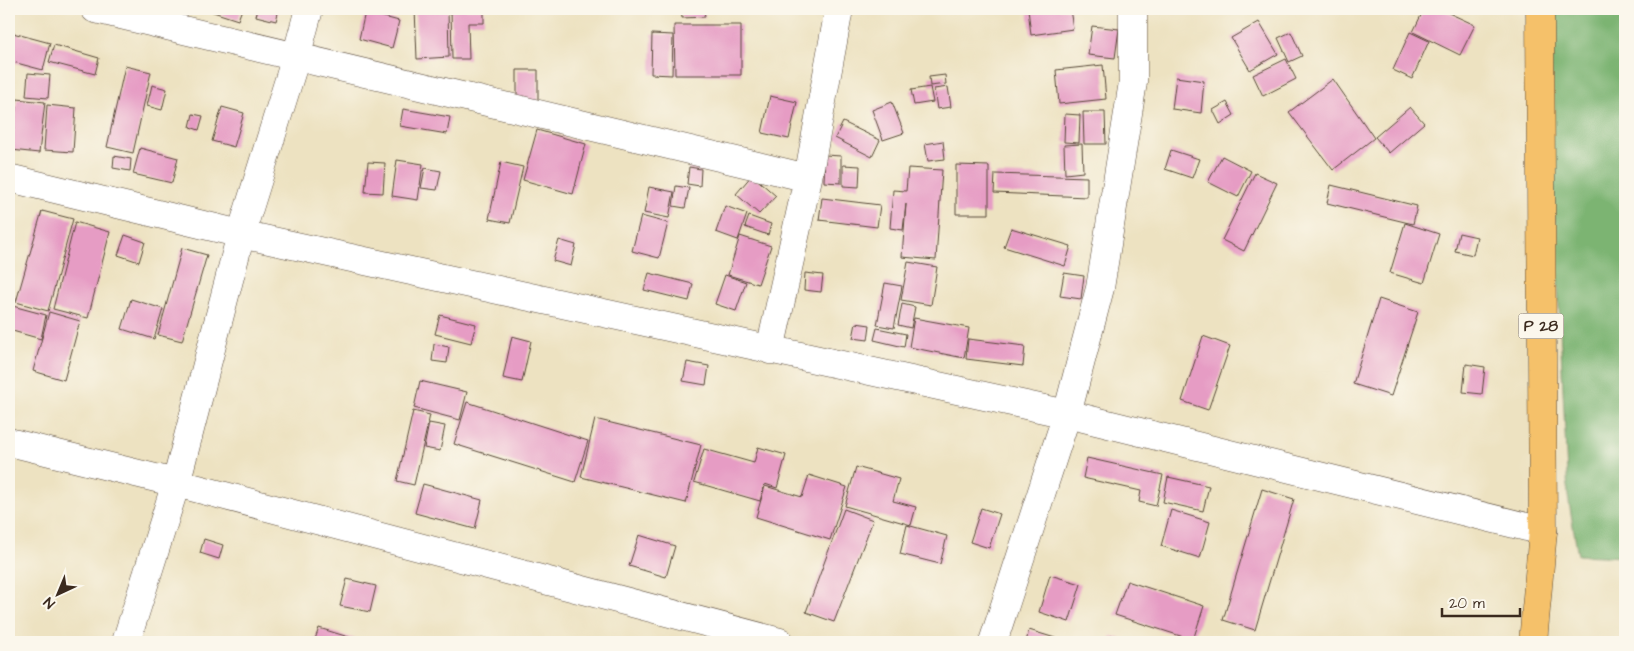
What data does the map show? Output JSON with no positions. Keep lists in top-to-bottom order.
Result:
{
  "streets": {
    "main road": ["P 28"]
  },
  "scale_bar": "20 m",
  "north": "bottom left"
}
